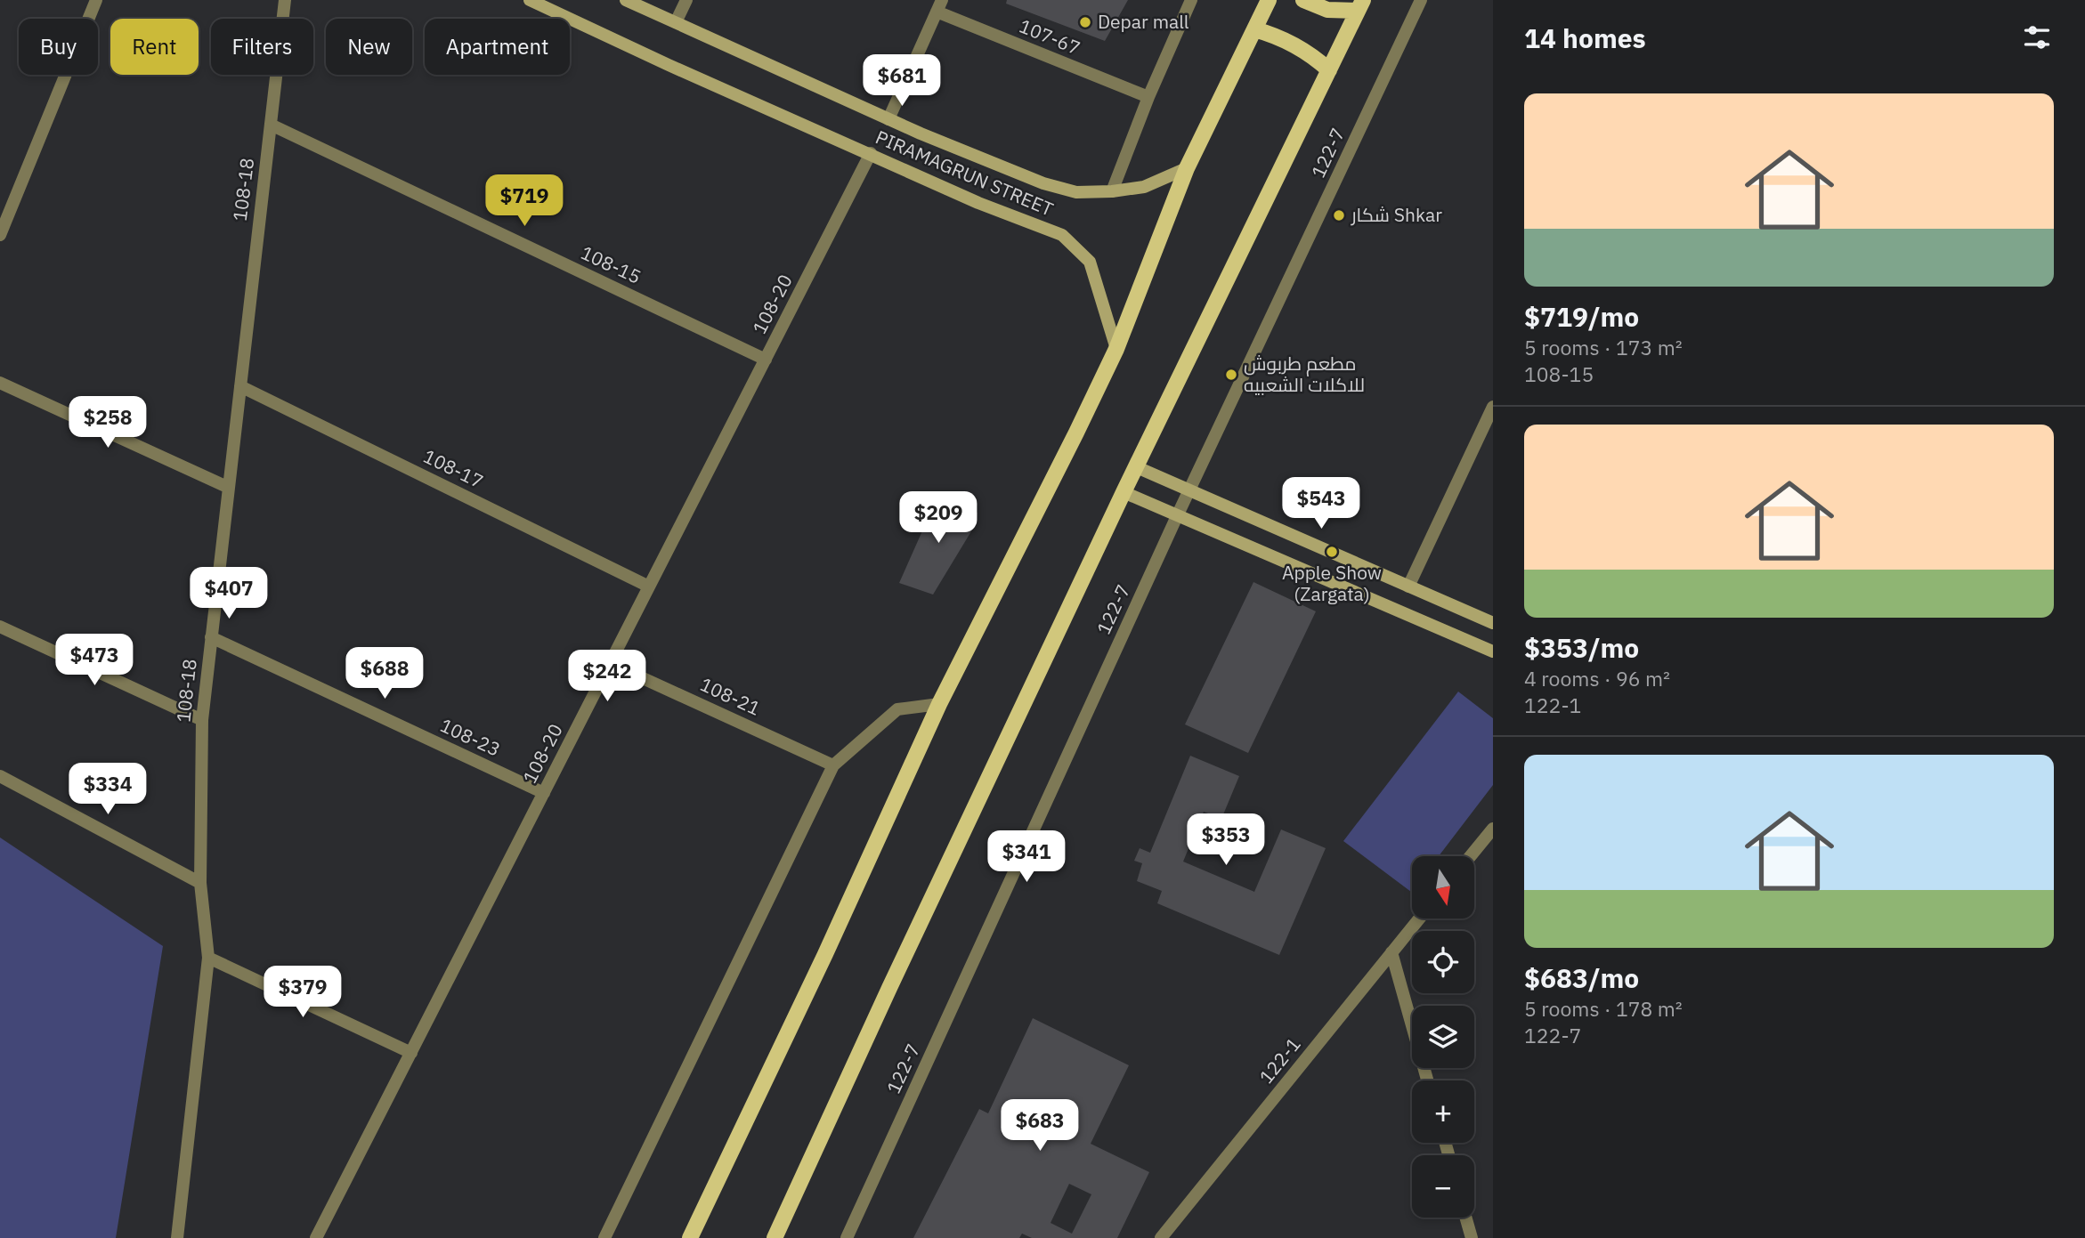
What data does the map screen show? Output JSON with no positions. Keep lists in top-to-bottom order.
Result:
{
  "streets": {
    "main road": ["PIRAMAGRUN STREET"],
    "street": [
      "107-67",
      "122-7",
      "108-18",
      "108-15",
      "108-20",
      "108-17",
      "108-21",
      "108-23",
      "122-1"
    ]
  },
  "crossings": [
    ["PIRAMAGRUN STREET", "108-20"],
    ["108-18", "108-15"],
    ["108-18", "108-17"],
    ["108-18", "108-23"],
    ["108-15", "108-20"],
    ["108-20", "108-17"],
    ["108-20", "108-21"],
    ["108-20", "108-23"]
  ],
  "places": [
    "Depar mall",
    "شکار Shkar",
    "مطعم طربوش للاكلات الشعبيه",
    "Apple Show (Zargata)"
  ],
  "north": "bottom",
  "page": {
    "heading": "14 homes",
    "chip": [
      "Buy",
      "Rent",
      "Filters",
      "New",
      "Apartment"
    ],
    "price": [
      "$681",
      "$719",
      "$258",
      "$543",
      "$209",
      "$407",
      "$473",
      "$688",
      "$242",
      "$334",
      "$353",
      "$341",
      "$379",
      "$683"
    ],
    "list": [
      {
        "name": "$719/mo",
        "note": "5 rooms · 173 m² · 108-15"
      },
      {
        "name": "$353/mo",
        "note": "4 rooms · 96 m² · 122-1"
      },
      {
        "name": "$683/mo",
        "note": "5 rooms · 178 m² · 122-7"
      }
    ],
    "map_buttons": ["+", "−"]
  }
}
